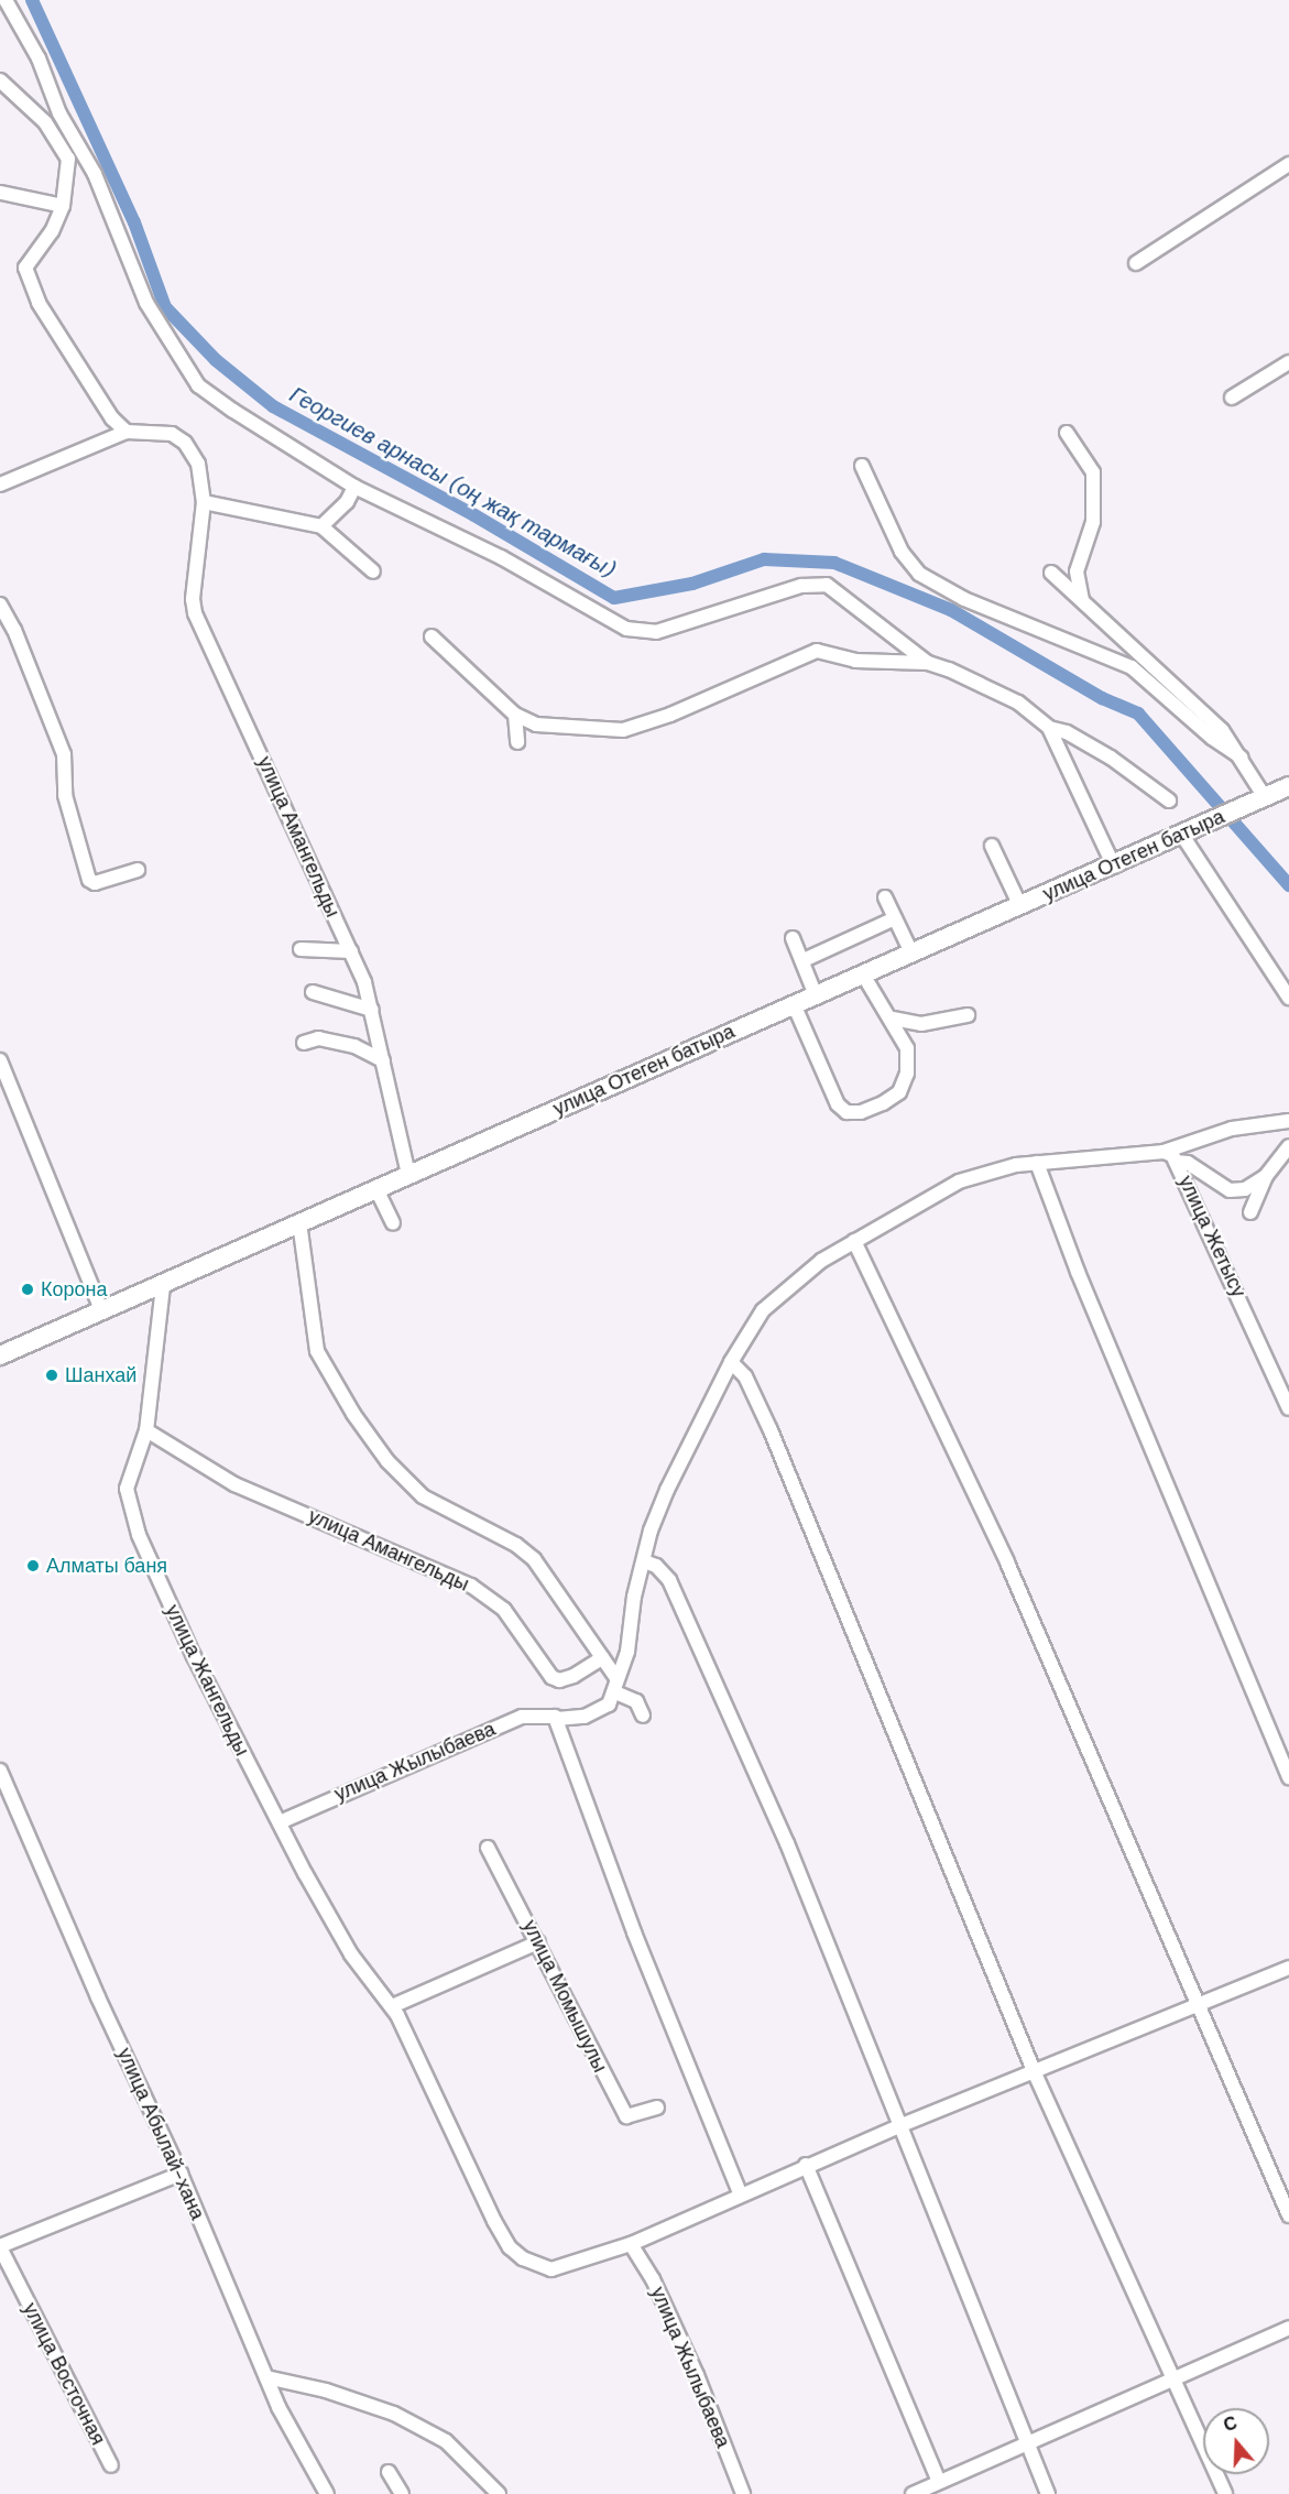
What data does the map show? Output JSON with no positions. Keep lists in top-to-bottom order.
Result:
{
  "streets": {
    "main road": ["улица Отеген батыра"],
    "street": [
      "улица Амангельды",
      "улица Жетысу",
      "улица Жангельды",
      "улица Жылыбаева",
      "улица Момышулы",
      "улица Абылай-хана",
      "улица Восточная"
    ]
  },
  "crossings": [
    ["улица Амангельды", "улица Отеген батыра"],
    ["улица Амангельды", "улица Жангельды"],
    ["улица Отеген батыра", "улица Жангельды"],
    ["улица Жангельды", "улица Жылыбаева"]
  ],
  "water": ["Георгиев арнасы (оң жақ тармағы)"],
  "places": ["Корона", "Шанхай", "Алматы баня"],
  "north": "top"
}
